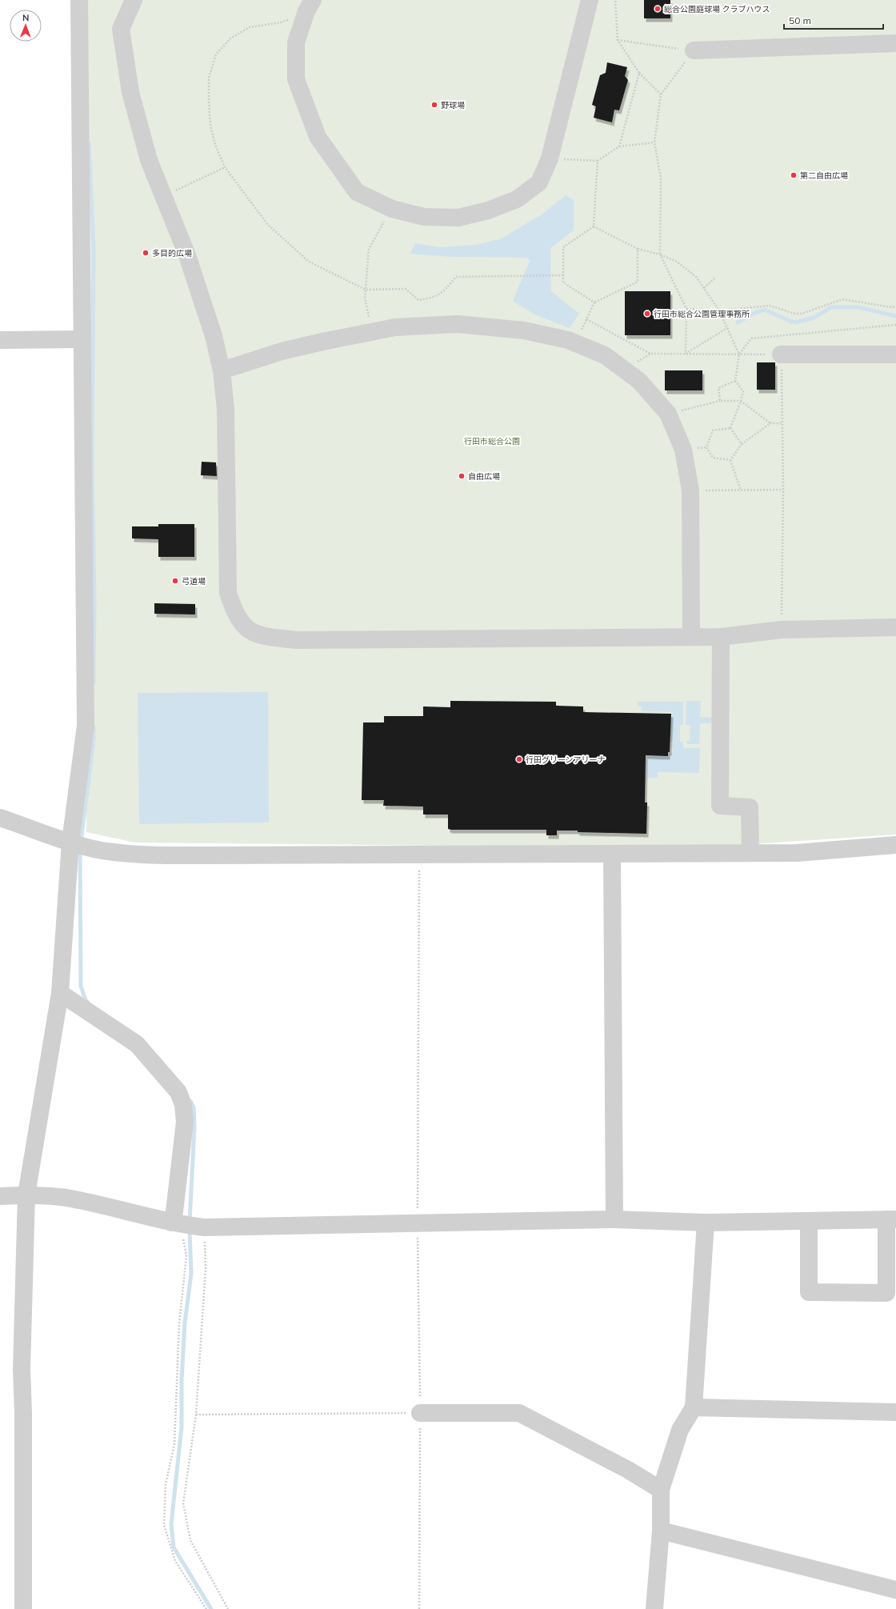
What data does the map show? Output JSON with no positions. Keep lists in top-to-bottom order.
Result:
{
  "parks": ["行田市総合公園"],
  "places": [
    "総合公園庭球場 クラブハウス",
    "野球場",
    "第二自由広場",
    "多目的広場",
    "行田市総合公園管理事務所",
    "自由広場",
    "弓道場",
    "行田グリーンアリーナ"
  ],
  "scale_bar": "50 m",
  "north": "top"
}
